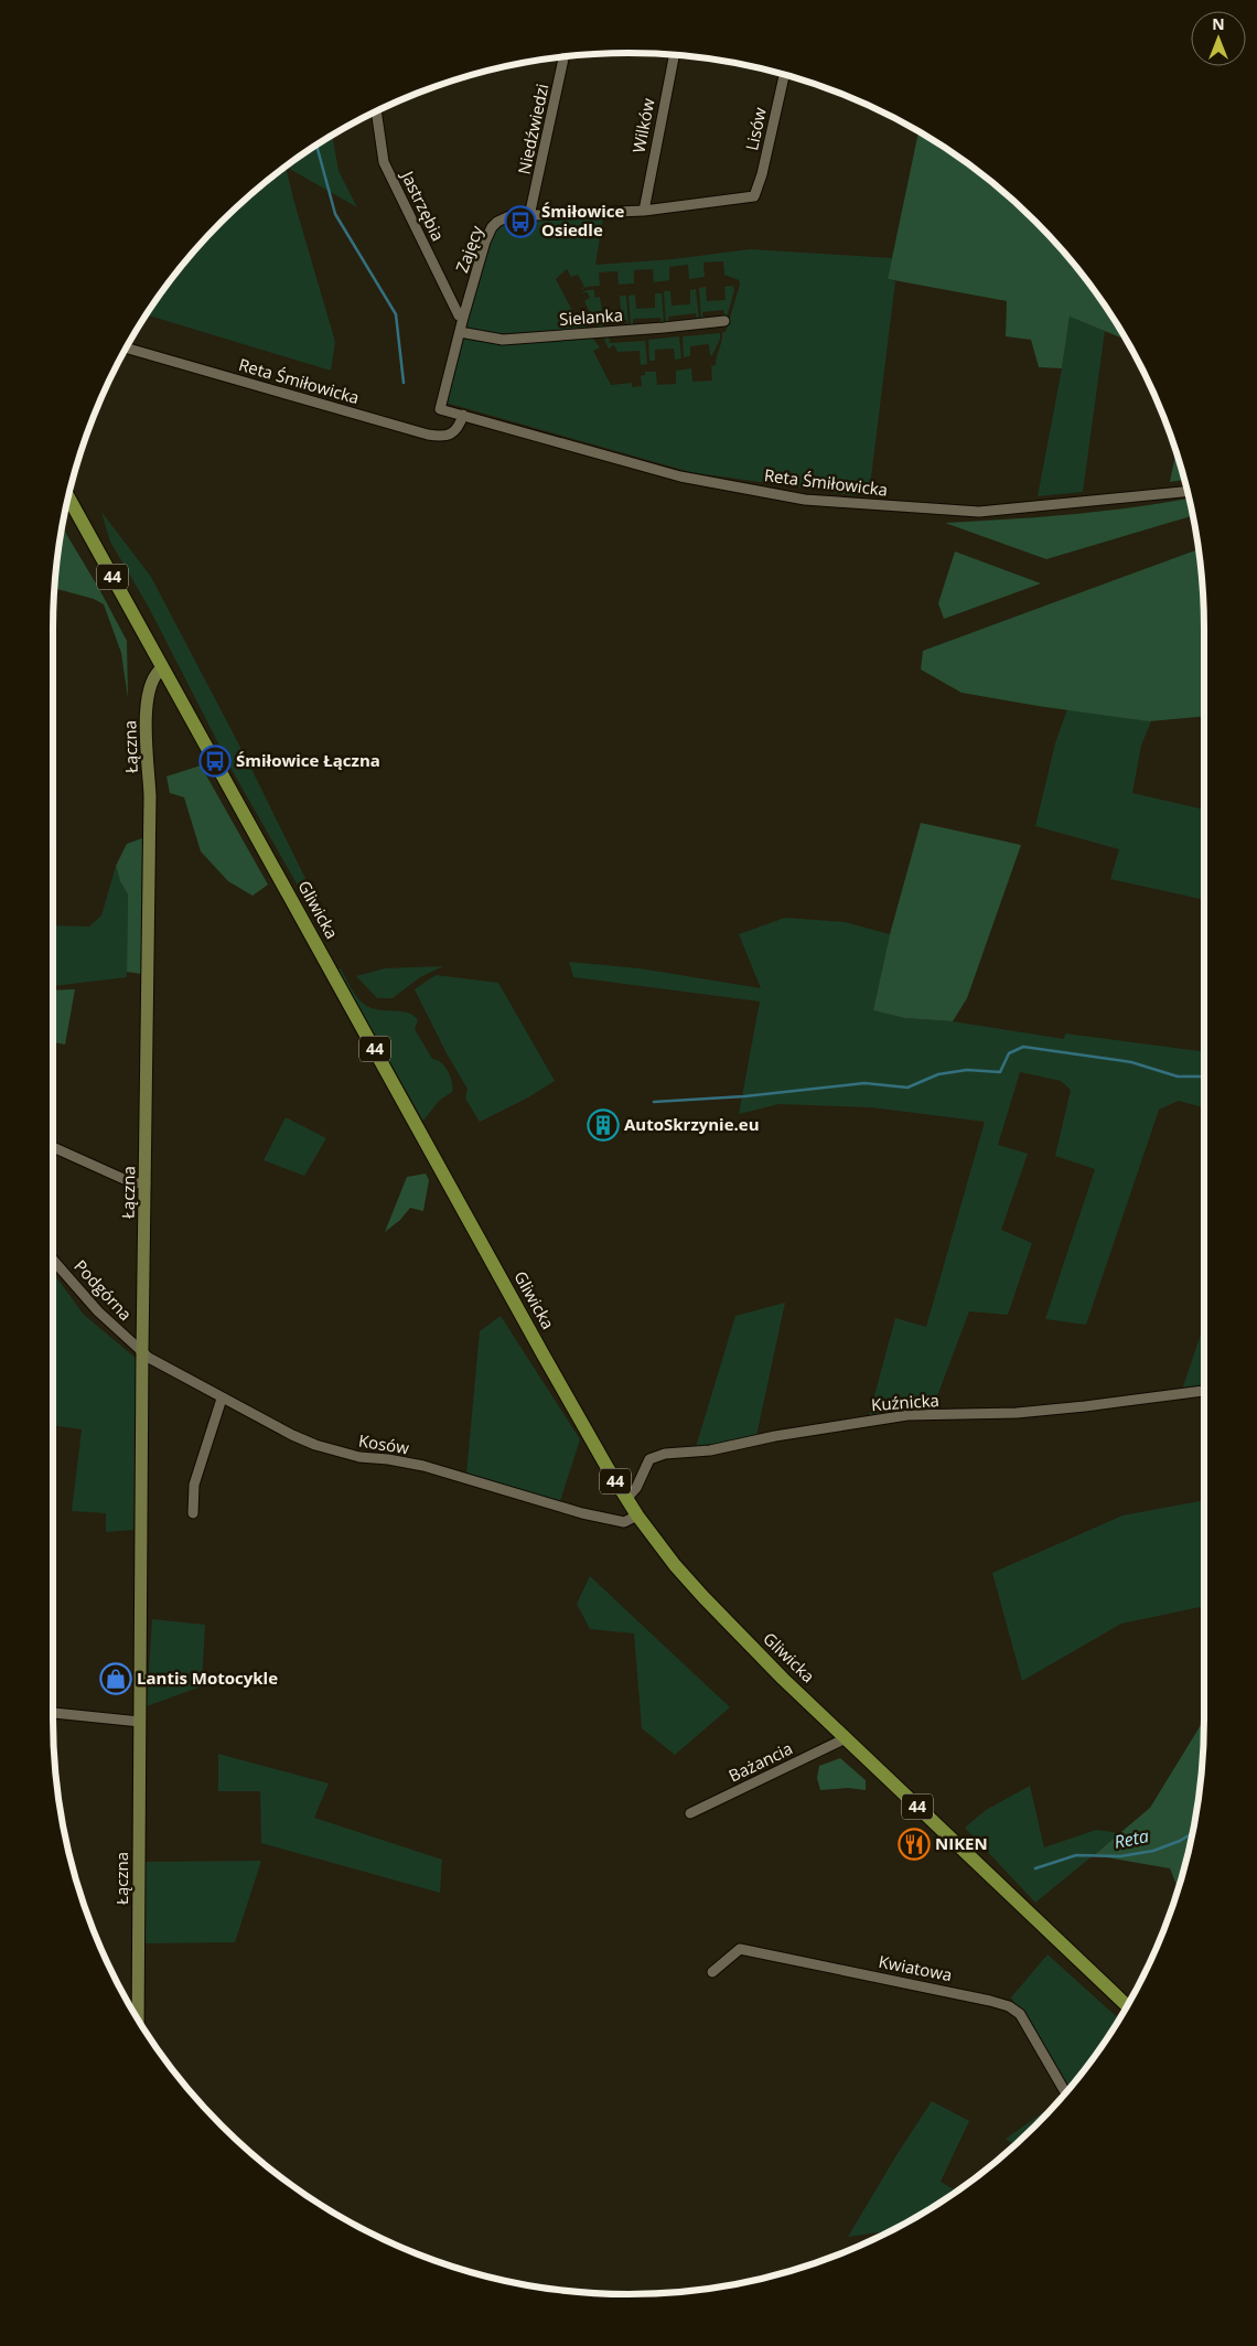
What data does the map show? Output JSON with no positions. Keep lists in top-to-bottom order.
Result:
{
  "streets": {
    "main road": ["44", "Gliwicka"],
    "street": [
      "Wilków",
      "Niedźwiedzi",
      "Lisów",
      "Jastrzębia",
      "Zajęcy",
      "Sielanka",
      "Reta Śmiłowicka",
      "Łączna",
      "Podgórna",
      "Kuźnicka",
      "Kosów",
      "Bażancia",
      "Kwiatowa"
    ]
  },
  "crossings": [
    ["Wilków", "Zajęcy"],
    ["Niedźwiedzi", "Zajęcy"],
    ["Lisów", "Zajęcy"],
    ["Jastrzębia", "Zajęcy"],
    ["Zajęcy", "Sielanka"],
    ["Zajęcy", "Reta Śmiłowicka"],
    ["Łączna", "Gliwicka"],
    ["Łączna", "Podgórna"],
    ["Łączna", "Kosów"],
    ["Gliwicka", "Kuźnicka"],
    ["Gliwicka", "Kosów"],
    ["Gliwicka", "Bażancia"],
    ["Podgórna", "Kosów"]
  ],
  "water": ["Reta"],
  "places": {
    "bus stop": ["Śmiłowice Osiedle", "Śmiłowice Łączna"],
    "building": ["AutoSkrzynie.eu"],
    "shop": ["Lantis Motocykle"],
    "restaurant": ["NIKEN"]
  },
  "north": "top"
}
